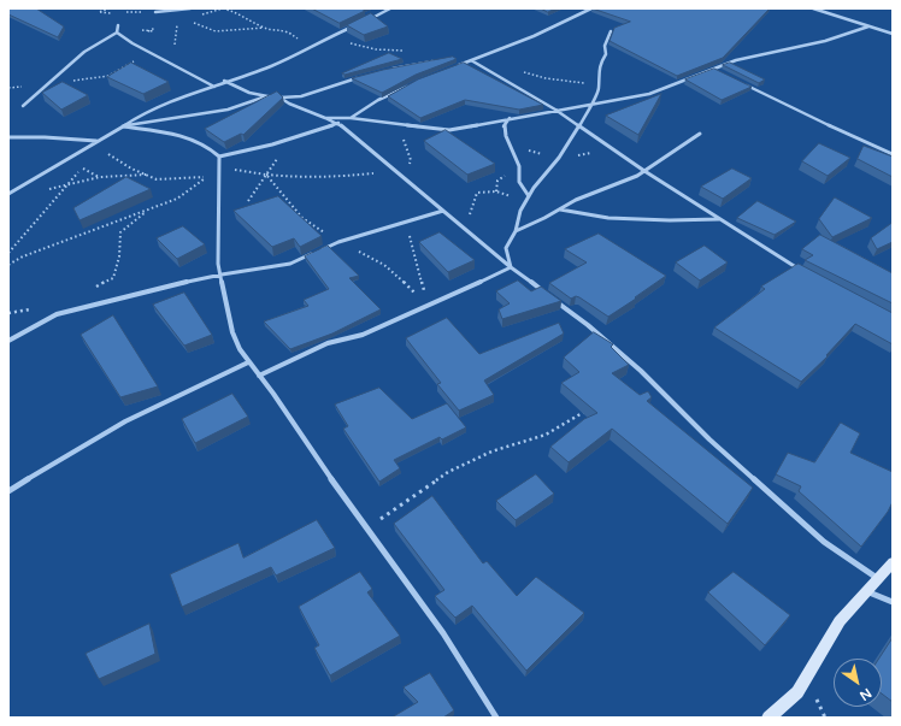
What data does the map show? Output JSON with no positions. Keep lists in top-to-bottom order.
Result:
{
  "north": "bottom right"
}
